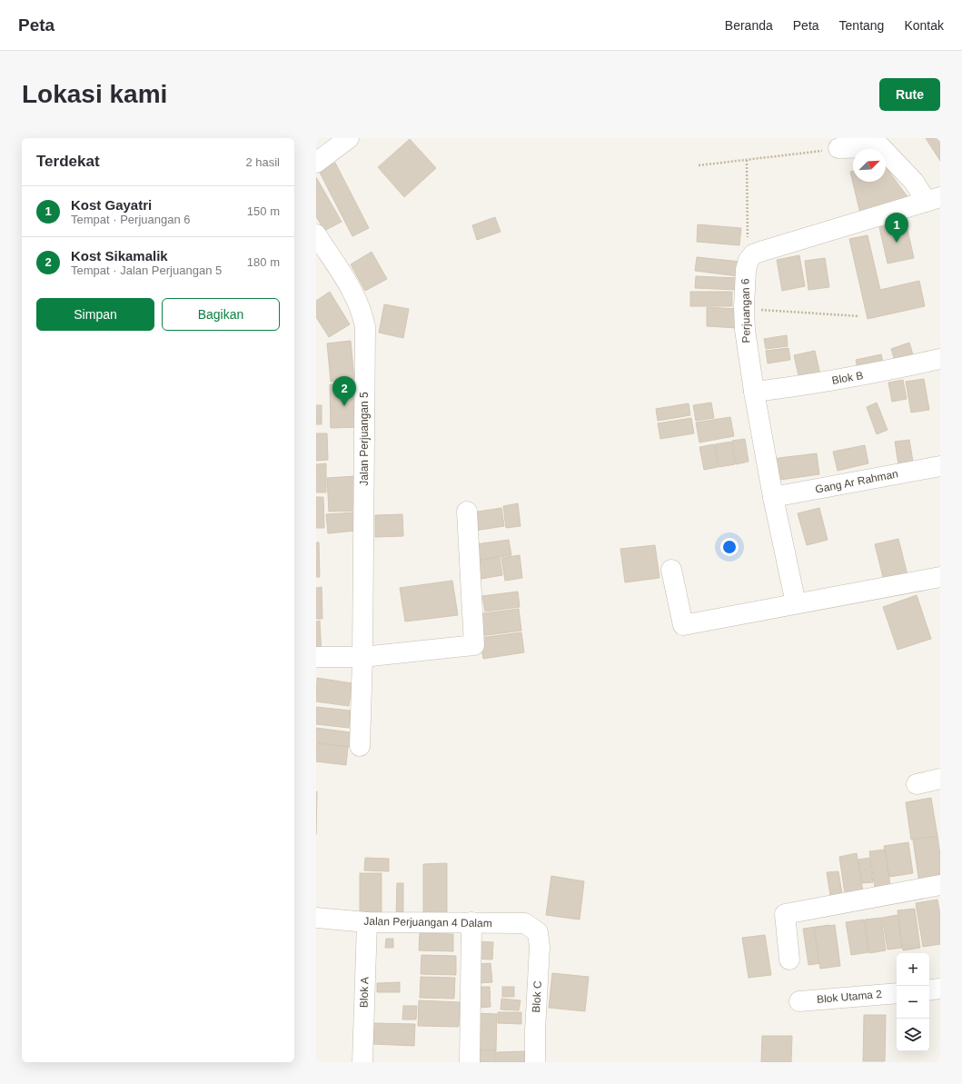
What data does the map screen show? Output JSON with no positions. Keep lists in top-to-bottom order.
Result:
{
  "streets": {
    "street": [
      "Perjuangan 6",
      "Blok B",
      "Jalan Perjuangan 5",
      "Gang Ar Rahman",
      "Jalan Perjuangan 4 Dalam",
      "Blok A",
      "Blok C",
      "Blok Utama 2"
    ]
  },
  "crossings": [
    ["Perjuangan 6", "Blok B"],
    ["Perjuangan 6", "Gang Ar Rahman"],
    ["Jalan Perjuangan 4 Dalam", "Blok A"],
    ["Jalan Perjuangan 4 Dalam", "Blok C"]
  ],
  "north": "top right",
  "page": {
    "header": "Peta",
    "nav": [
      "Beranda",
      "Peta",
      "Tentang",
      "Kontak"
    ],
    "buttons": [
      "Rute",
      ["Simpan", "Bagikan"]
    ],
    "title": "Lokasi kami",
    "heading": ["Terdekat", "2 hasil"],
    "list": [
      {
        "mark": "1",
        "name": "Kost Gayatri",
        "note": "Tempat · Perjuangan 6",
        "value": "150 m"
      },
      {
        "mark": "2",
        "name": "Kost Sikamalik",
        "note": "Tempat · Jalan Perjuangan 5",
        "value": "180 m"
      }
    ],
    "pins": ["1", "2"],
    "map_buttons": ["+", "−"]
  }
}
